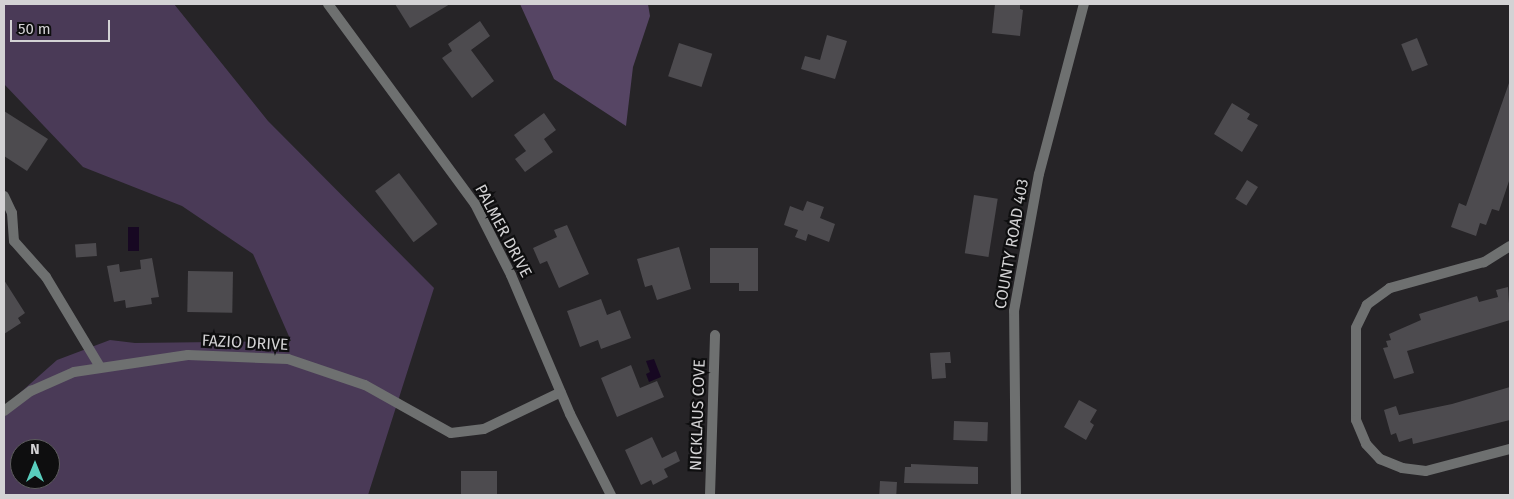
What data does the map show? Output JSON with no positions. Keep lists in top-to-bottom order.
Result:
{
  "streets": {
    "street": [
      "PALMER DRIVE",
      "COUNTY ROAD 403",
      "FAZIO DRIVE",
      "NICKLAUS COVE"
    ]
  },
  "crossings": [
    ["PALMER DRIVE", "FAZIO DRIVE"]
  ],
  "scale_bar": "50 m",
  "north": "top"
}
